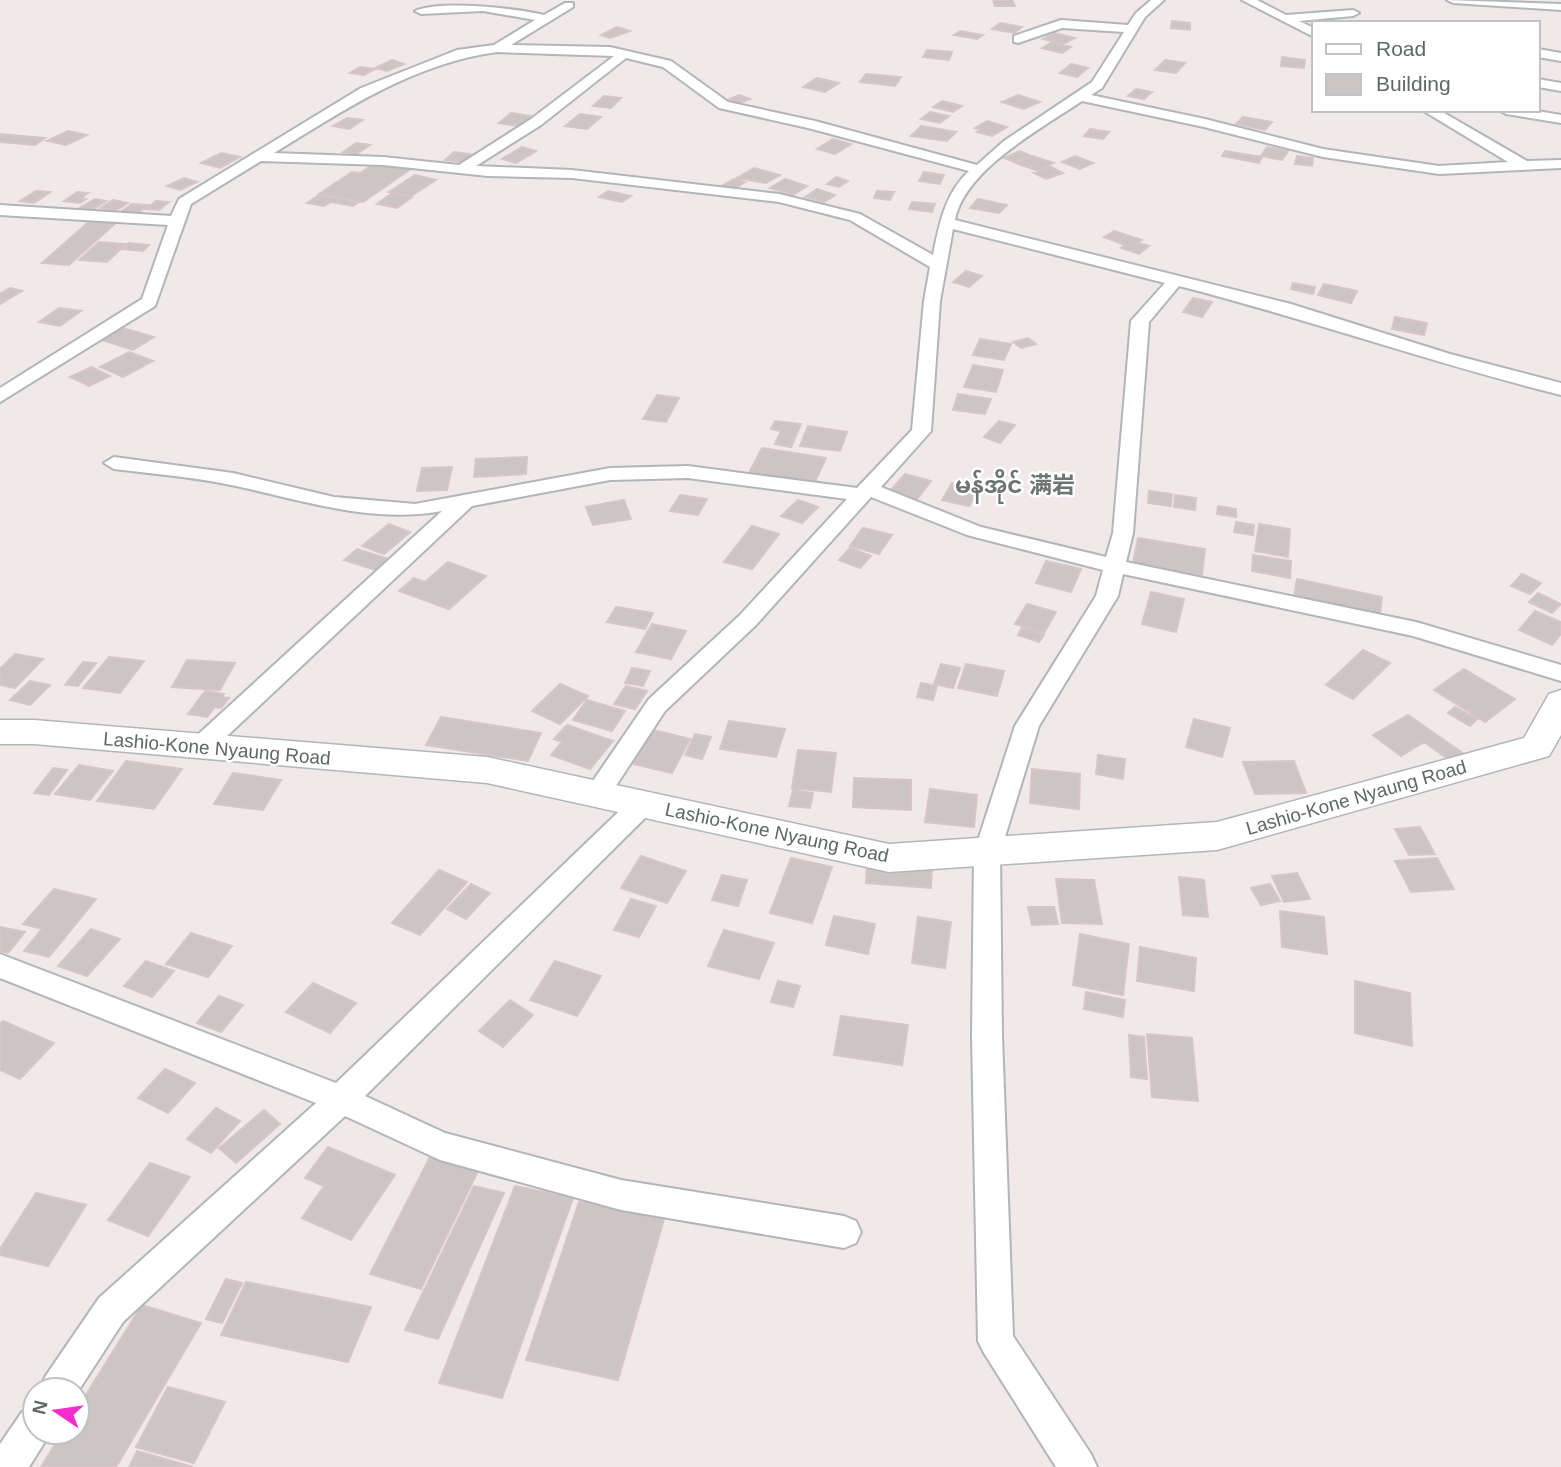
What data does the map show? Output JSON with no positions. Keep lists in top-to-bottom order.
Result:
{
  "streets": {
    "main road": ["Lashio-Kone Nyaung Road"]
  },
  "districts": ["မန်အိုင် 满岩"],
  "legend": ["Road", "Building"],
  "north": "left"
}
